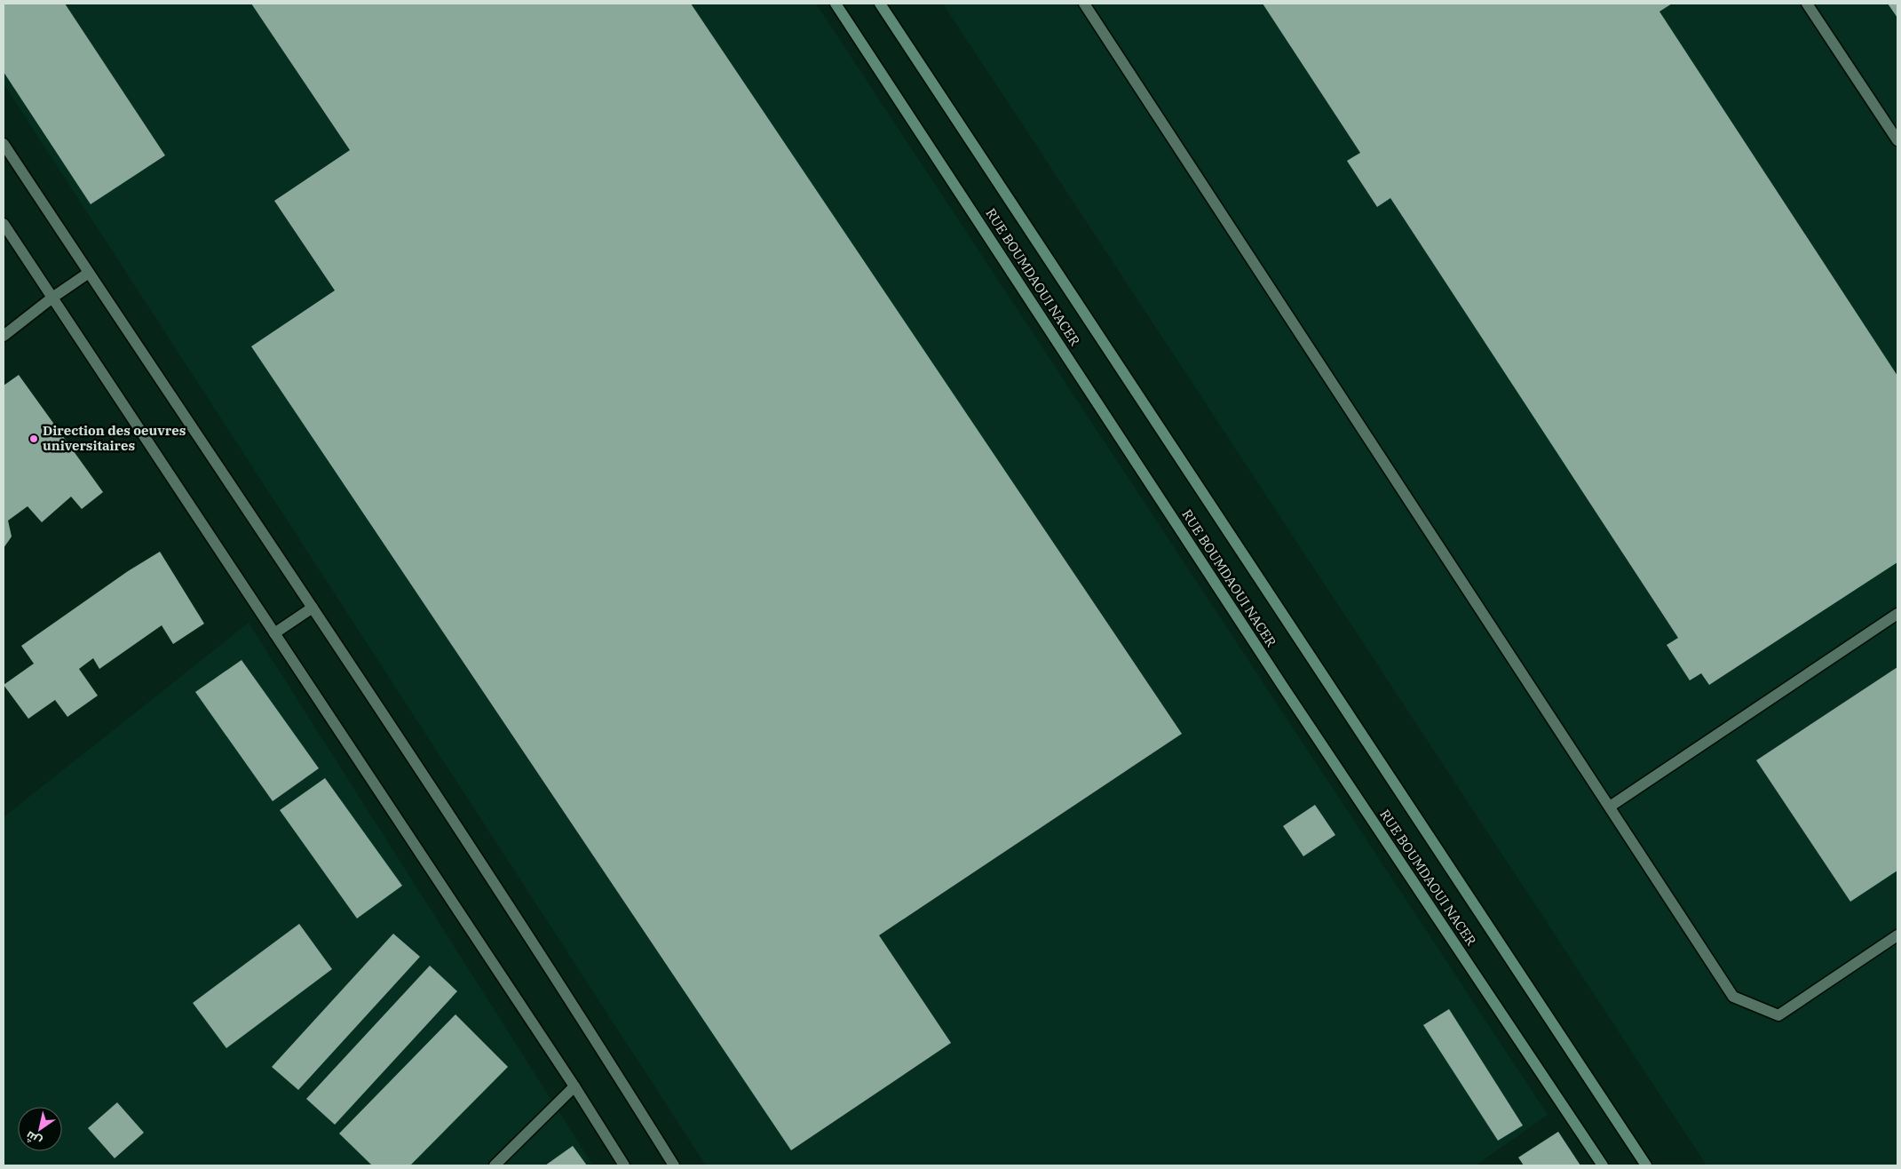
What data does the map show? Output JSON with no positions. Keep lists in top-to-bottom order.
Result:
{
  "streets": {
    "street": ["RUE BOUMDAOUI NACER"]
  },
  "places": ["Direction des oeuvres universitaires"],
  "north": "bottom left"
}
